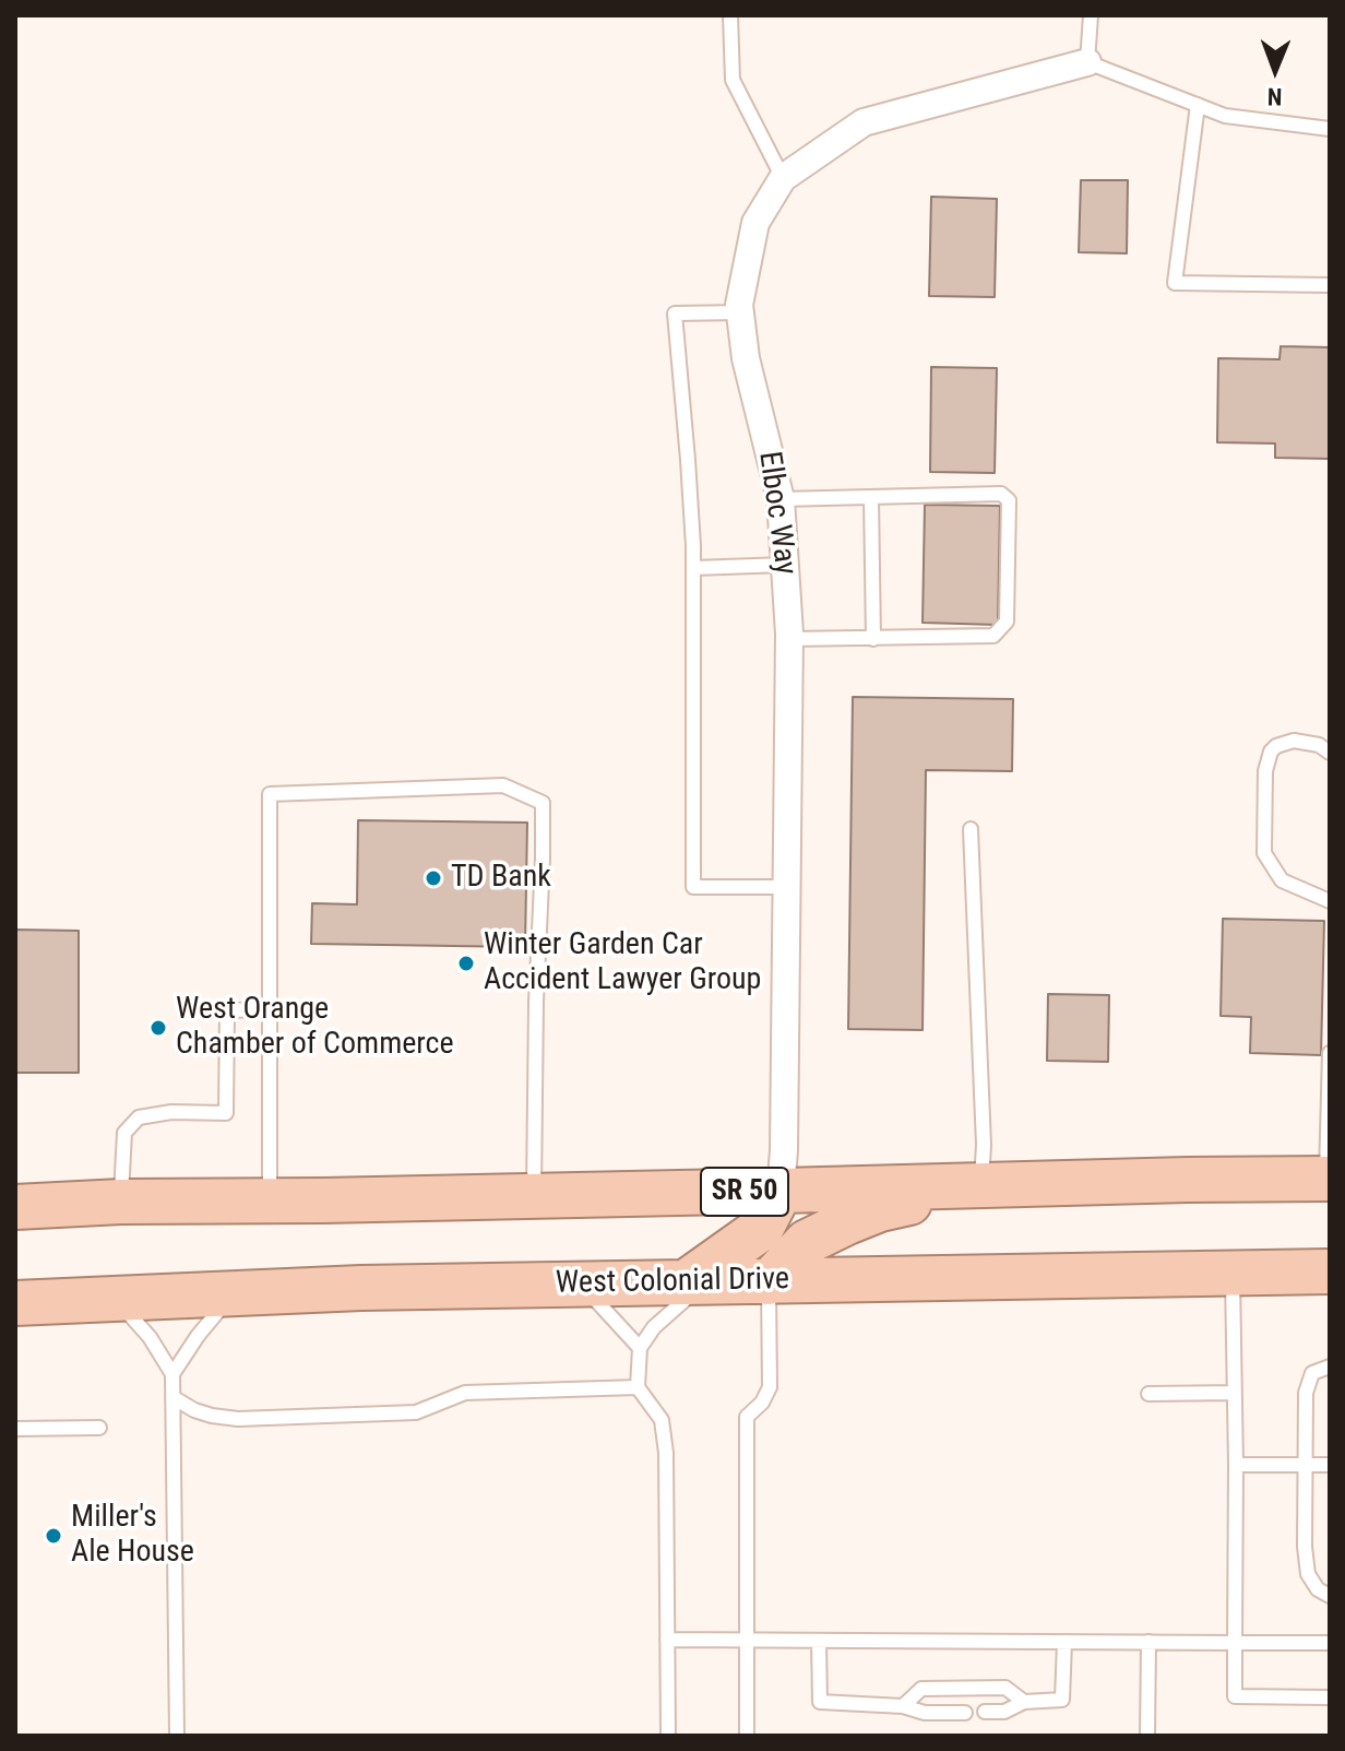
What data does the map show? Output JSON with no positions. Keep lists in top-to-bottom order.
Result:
{
  "streets": {
    "highway": ["SR 50", "West Colonial Drive"],
    "street": ["Elboc Way"]
  },
  "crossings": [
    ["Elboc Way", "SR 50"]
  ],
  "places": [
    "TD Bank",
    "Winter Garden Car Accident Lawyer Group",
    "West Orange Chamber of Commerce",
    "Miller's Ale House"
  ],
  "north": "bottom"
}
